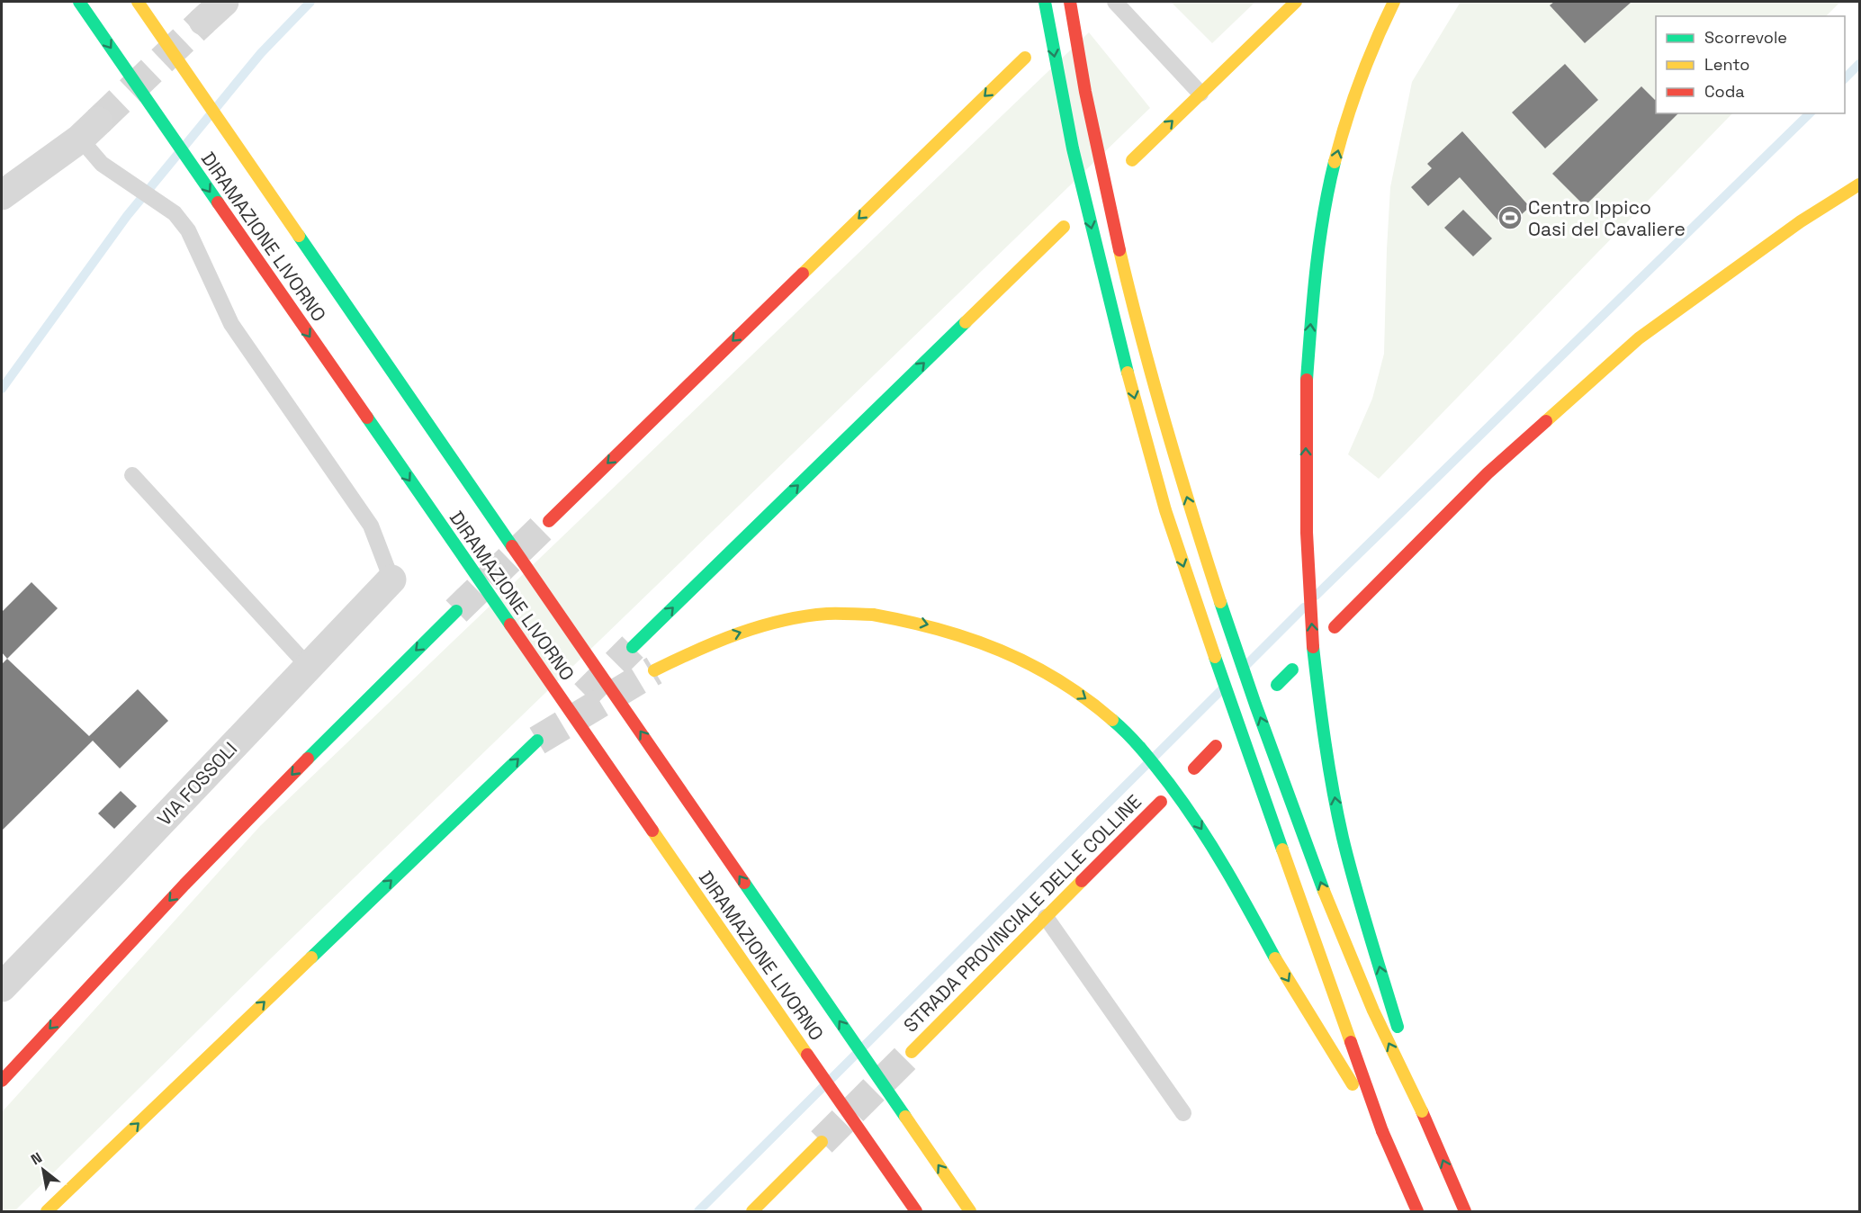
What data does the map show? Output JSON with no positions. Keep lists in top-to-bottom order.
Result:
{
  "streets": {
    "main road": ["DIRAMAZIONE LIVORNO", "STRADA PROVINCIALE DELLE COLLINE"],
    "street": ["VIA FOSSOLI"]
  },
  "places": {
    "sports": ["Centro Ippico Oasi del Cavaliere"]
  },
  "legend": ["Scorrevole", "Lento", "Coda"],
  "north": "top left"
}
